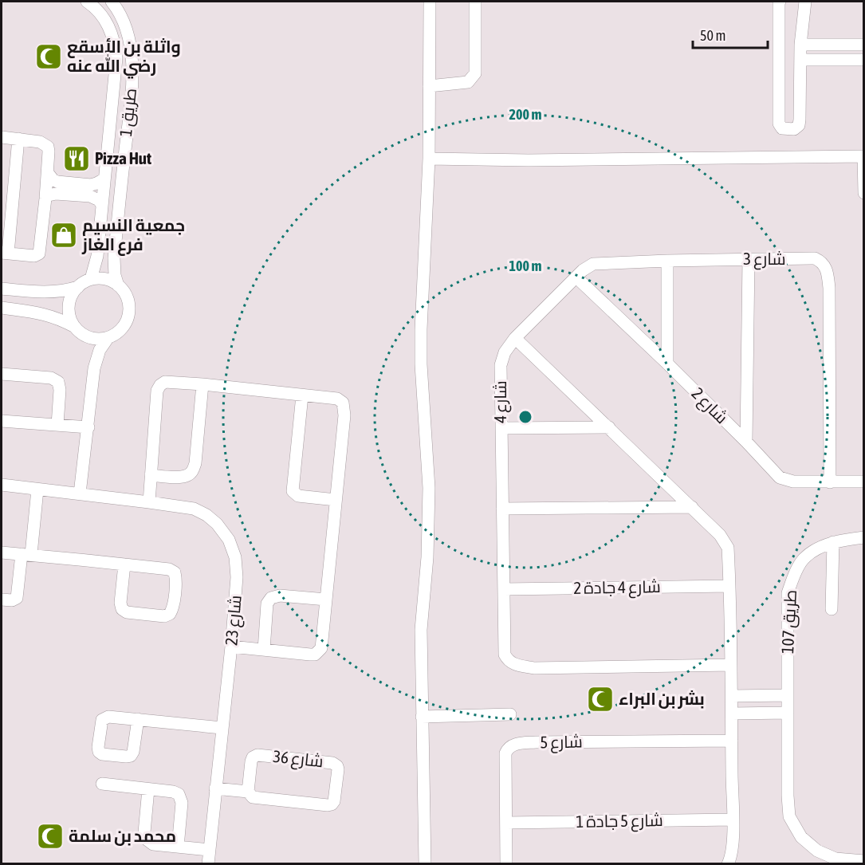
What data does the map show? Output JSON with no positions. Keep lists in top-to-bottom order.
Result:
{
  "streets": {
    "street": [
      "طريق 1",
      "شارع 3",
      "شارع 4",
      "شارع 2",
      "شارع 4 جادة 2",
      "شارع 23",
      "طريق 107",
      "شارع 5",
      "شارع 36",
      "شارع 5 جادة 1"
    ]
  },
  "crossings": [
    ["شارع 3", "شارع 4"],
    ["شارع 3", "شارع 2"],
    ["شارع 4", "شارع 4 جادة 2"],
    ["شارع 23", "شارع 36"],
    ["شارع 5", "شارع 5 جادة 1"]
  ],
  "places": {
    "mosque": ["واثلة بن الأسقع رضي الله عنه", "بشر بن البراء", "محمد بن سلمة"],
    "restaurant": ["Pizza Hut"],
    "shop": ["جمعية النسيم فرع الغاز"]
  },
  "scale_bar": "50 m",
  "rings": ["200 m", "100 m"]
}
